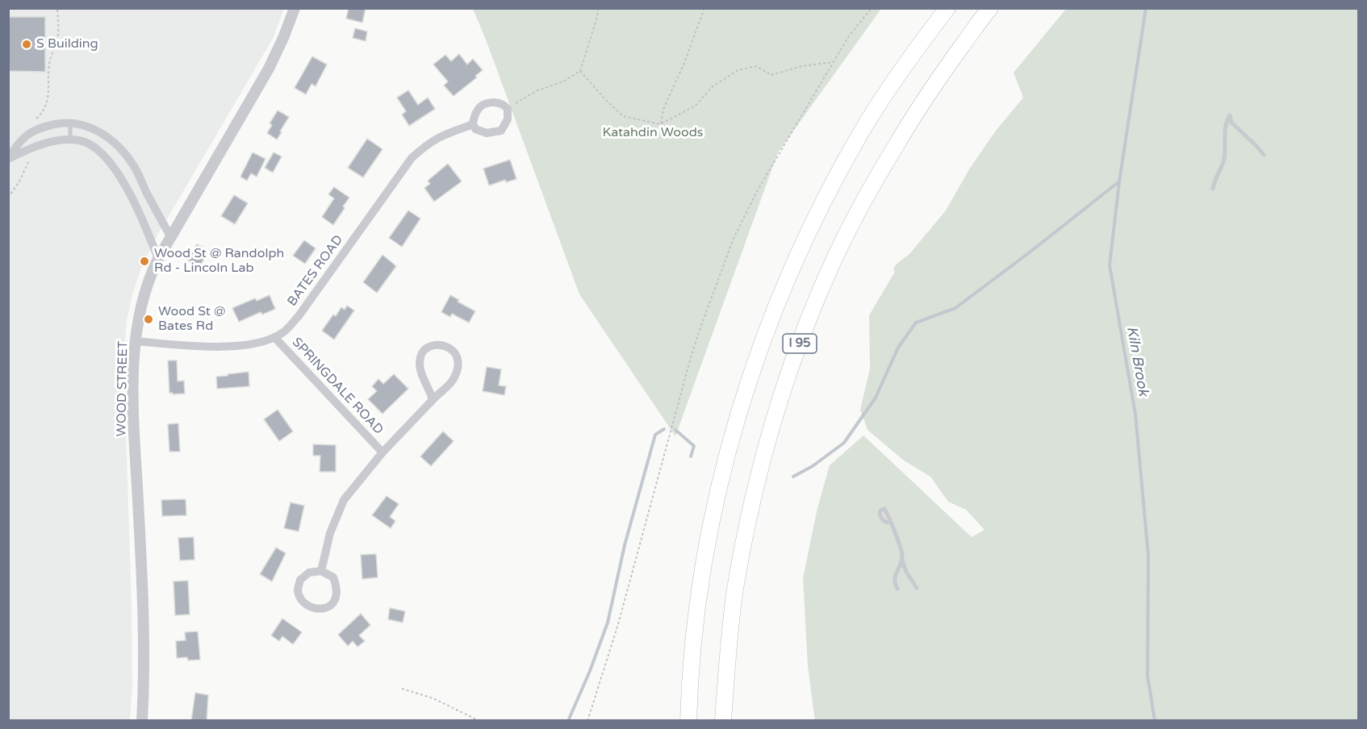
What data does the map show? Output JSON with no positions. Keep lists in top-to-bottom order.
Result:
{
  "streets": {
    "highway": ["I 95"],
    "street": ["BATES ROAD", "SPRINGDALE ROAD", "WOOD STREET"]
  },
  "crossings": [
    ["BATES ROAD", "SPRINGDALE ROAD"],
    ["BATES ROAD", "WOOD STREET"]
  ],
  "water": ["Kiln Brook"],
  "parks": ["Katahdin Woods"],
  "places": ["S Building", "Wood St @ Randolph Rd - Lincoln Lab", "Wood St @ Bates Rd"]
}
